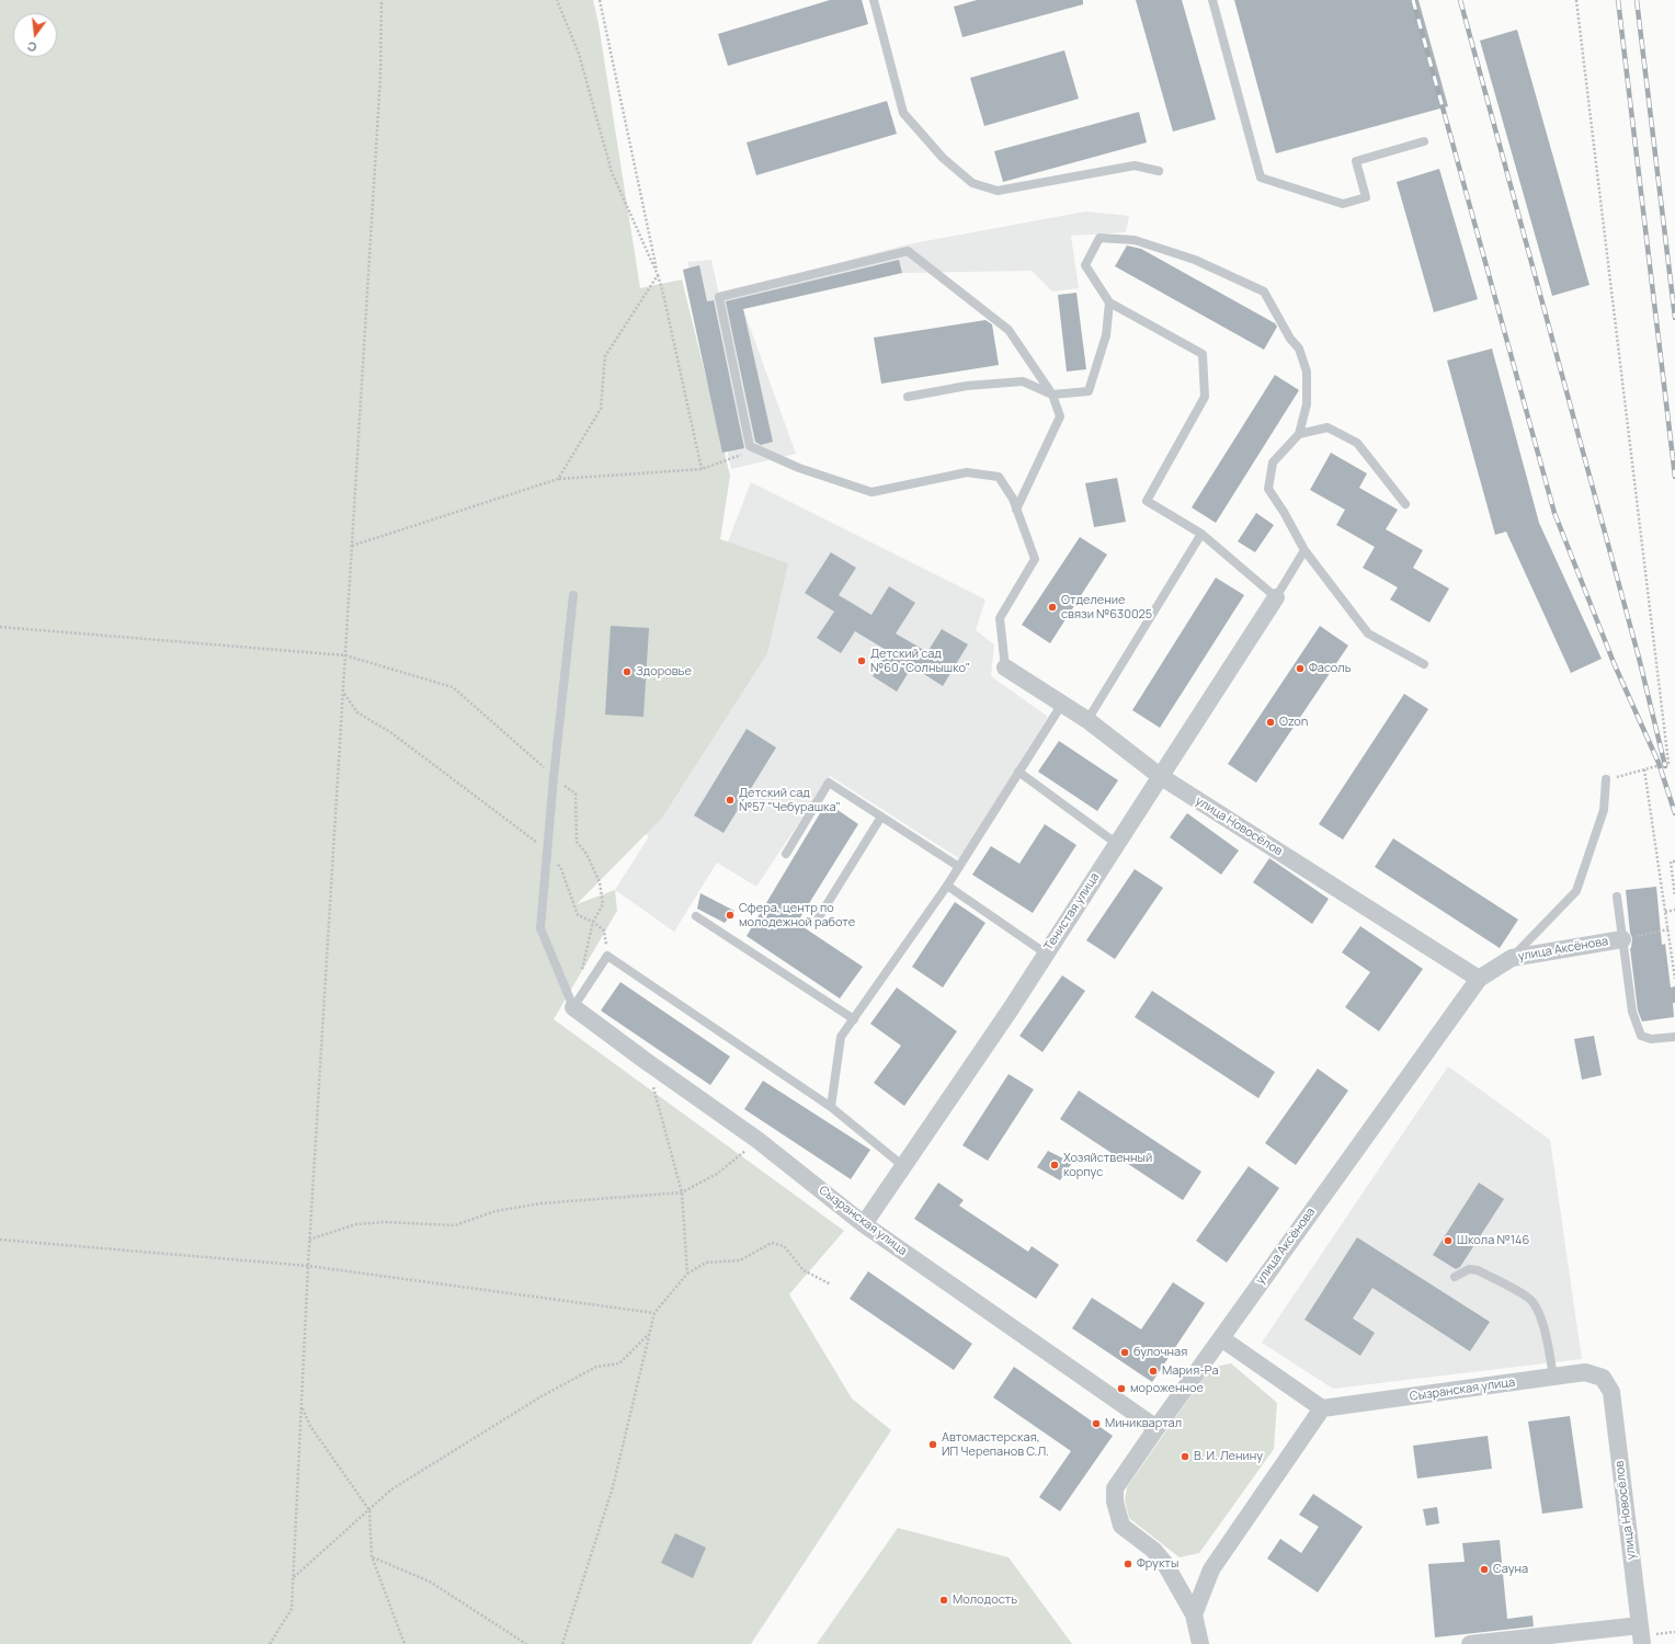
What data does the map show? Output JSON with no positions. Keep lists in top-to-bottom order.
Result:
{
  "streets": {
    "street": [
      "улица Новосёлов",
      "Тенистая улица",
      "улица Аксёнова",
      "Сызранская улица"
    ]
  },
  "crossings": [
    ["улица Новосёлов", "Тенистая улица"],
    ["улица Новосёлов", "улица Аксёнова"],
    ["улица Новосёлов", "Сызранская улица"],
    ["Тенистая улица", "Сызранская улица"],
    ["улица Аксёнова", "Сызранская улица"]
  ],
  "places": [
    "Отделение связи №630025",
    "Детский сад №60 \"Солнышко\"",
    "Фасоль",
    "Здоровье",
    "Ozon",
    "Детский сад №57 \"Чебурашка\"",
    "Сфера, центр по молодежной работе",
    "Хозяйственный корпус",
    "Школа №146",
    "булочная",
    "Мария-Ра",
    "мороженное",
    "Миниквартал",
    "Автомастерская, ИП Черепанов С.Л.",
    "В. И. Ленину",
    "Фрукты",
    "Сауна",
    "Молодость"
  ],
  "north": "bottom"
}
